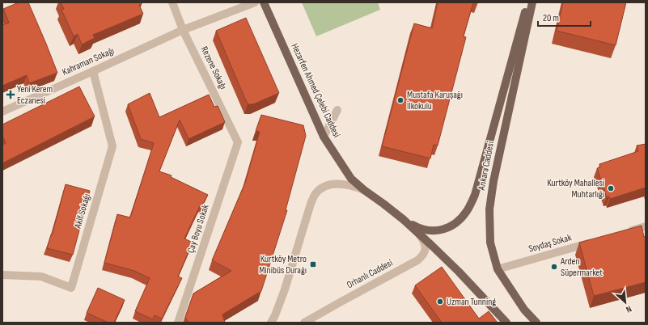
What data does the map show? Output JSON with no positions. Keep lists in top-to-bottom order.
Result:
{
  "streets": {
    "main road": ["Hezarfen Ahmed Çelebi Caddesi", "Ankara Caddesi"],
    "street": [
      "Kahraman Sokağı",
      "Rezene Sokağı",
      "Akif Sokağı",
      "Çay Boyu Sokak",
      "Soydaş Sokak",
      "Orhanlı Caddesi"
    ]
  },
  "crossings": [
    ["Kahraman Sokağı", "Rezene Sokağı"],
    ["Kahraman Sokağı", "Akif Sokağı"],
    ["Rezene Sokağı", "Çay Boyu Sokak"],
    ["Ankara Caddesi", "Soydaş Sokak"]
  ],
  "places": {
    "health": ["Yeni Kerem Eczanesi"],
    "other": [
      "Mustafa Karuşağı İlkokulu",
      "Kurtköy Mahallesi Muhtarlığı",
      "Arden Süpermarket",
      "Uzman Tunning"
    ],
    "transit": ["Kurtköy Metro Minibüs Durağı"]
  },
  "scale_bar": "20 m",
  "north": "bottom right"
}
